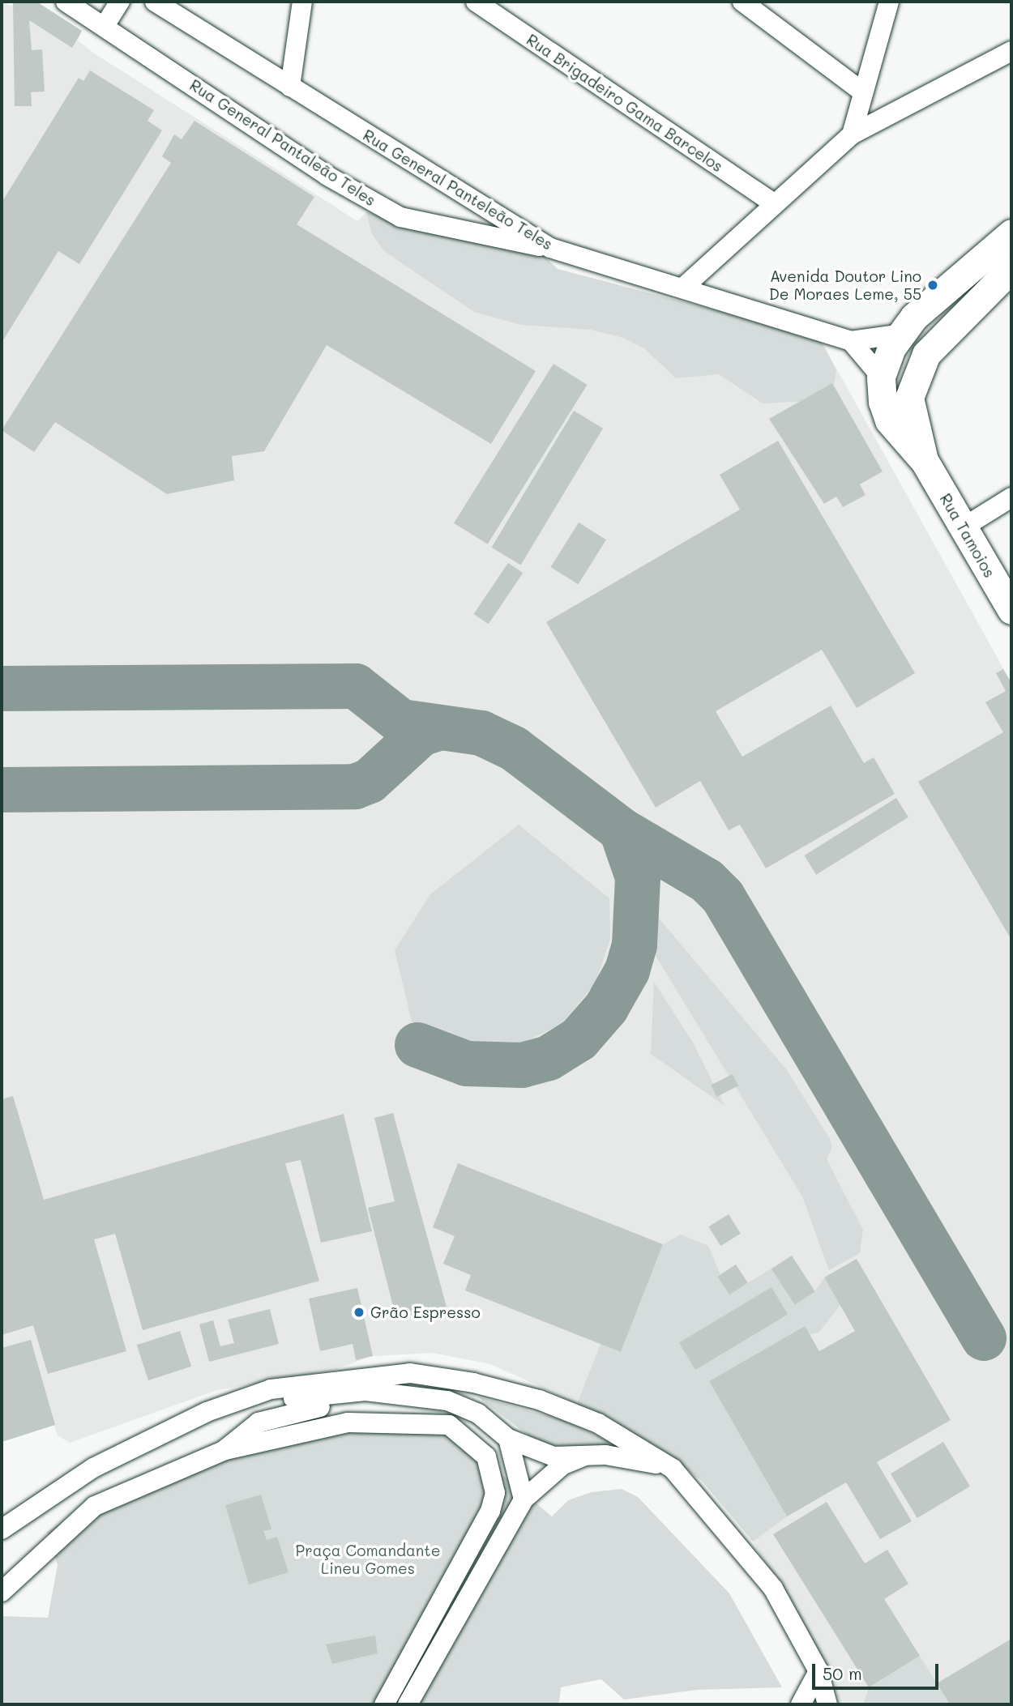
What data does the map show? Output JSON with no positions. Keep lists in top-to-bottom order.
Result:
{
  "streets": {
    "main road": ["Rua Tamoios"],
    "street": ["Rua Brigadeiro Gama Barcelos", "Rua General Pantaleão Teles", "Rua General Panteleão Teles"]
  },
  "crossings": [
    ["Rua General Pantaleão Teles", "Rua General Panteleão Teles"]
  ],
  "parks": ["Praça Comandante Lineu Gomes"],
  "places": ["Avenida Doutor Lino De Moraes Leme, 55", "Grão Espresso"],
  "scale_bar": "50 m"
}
